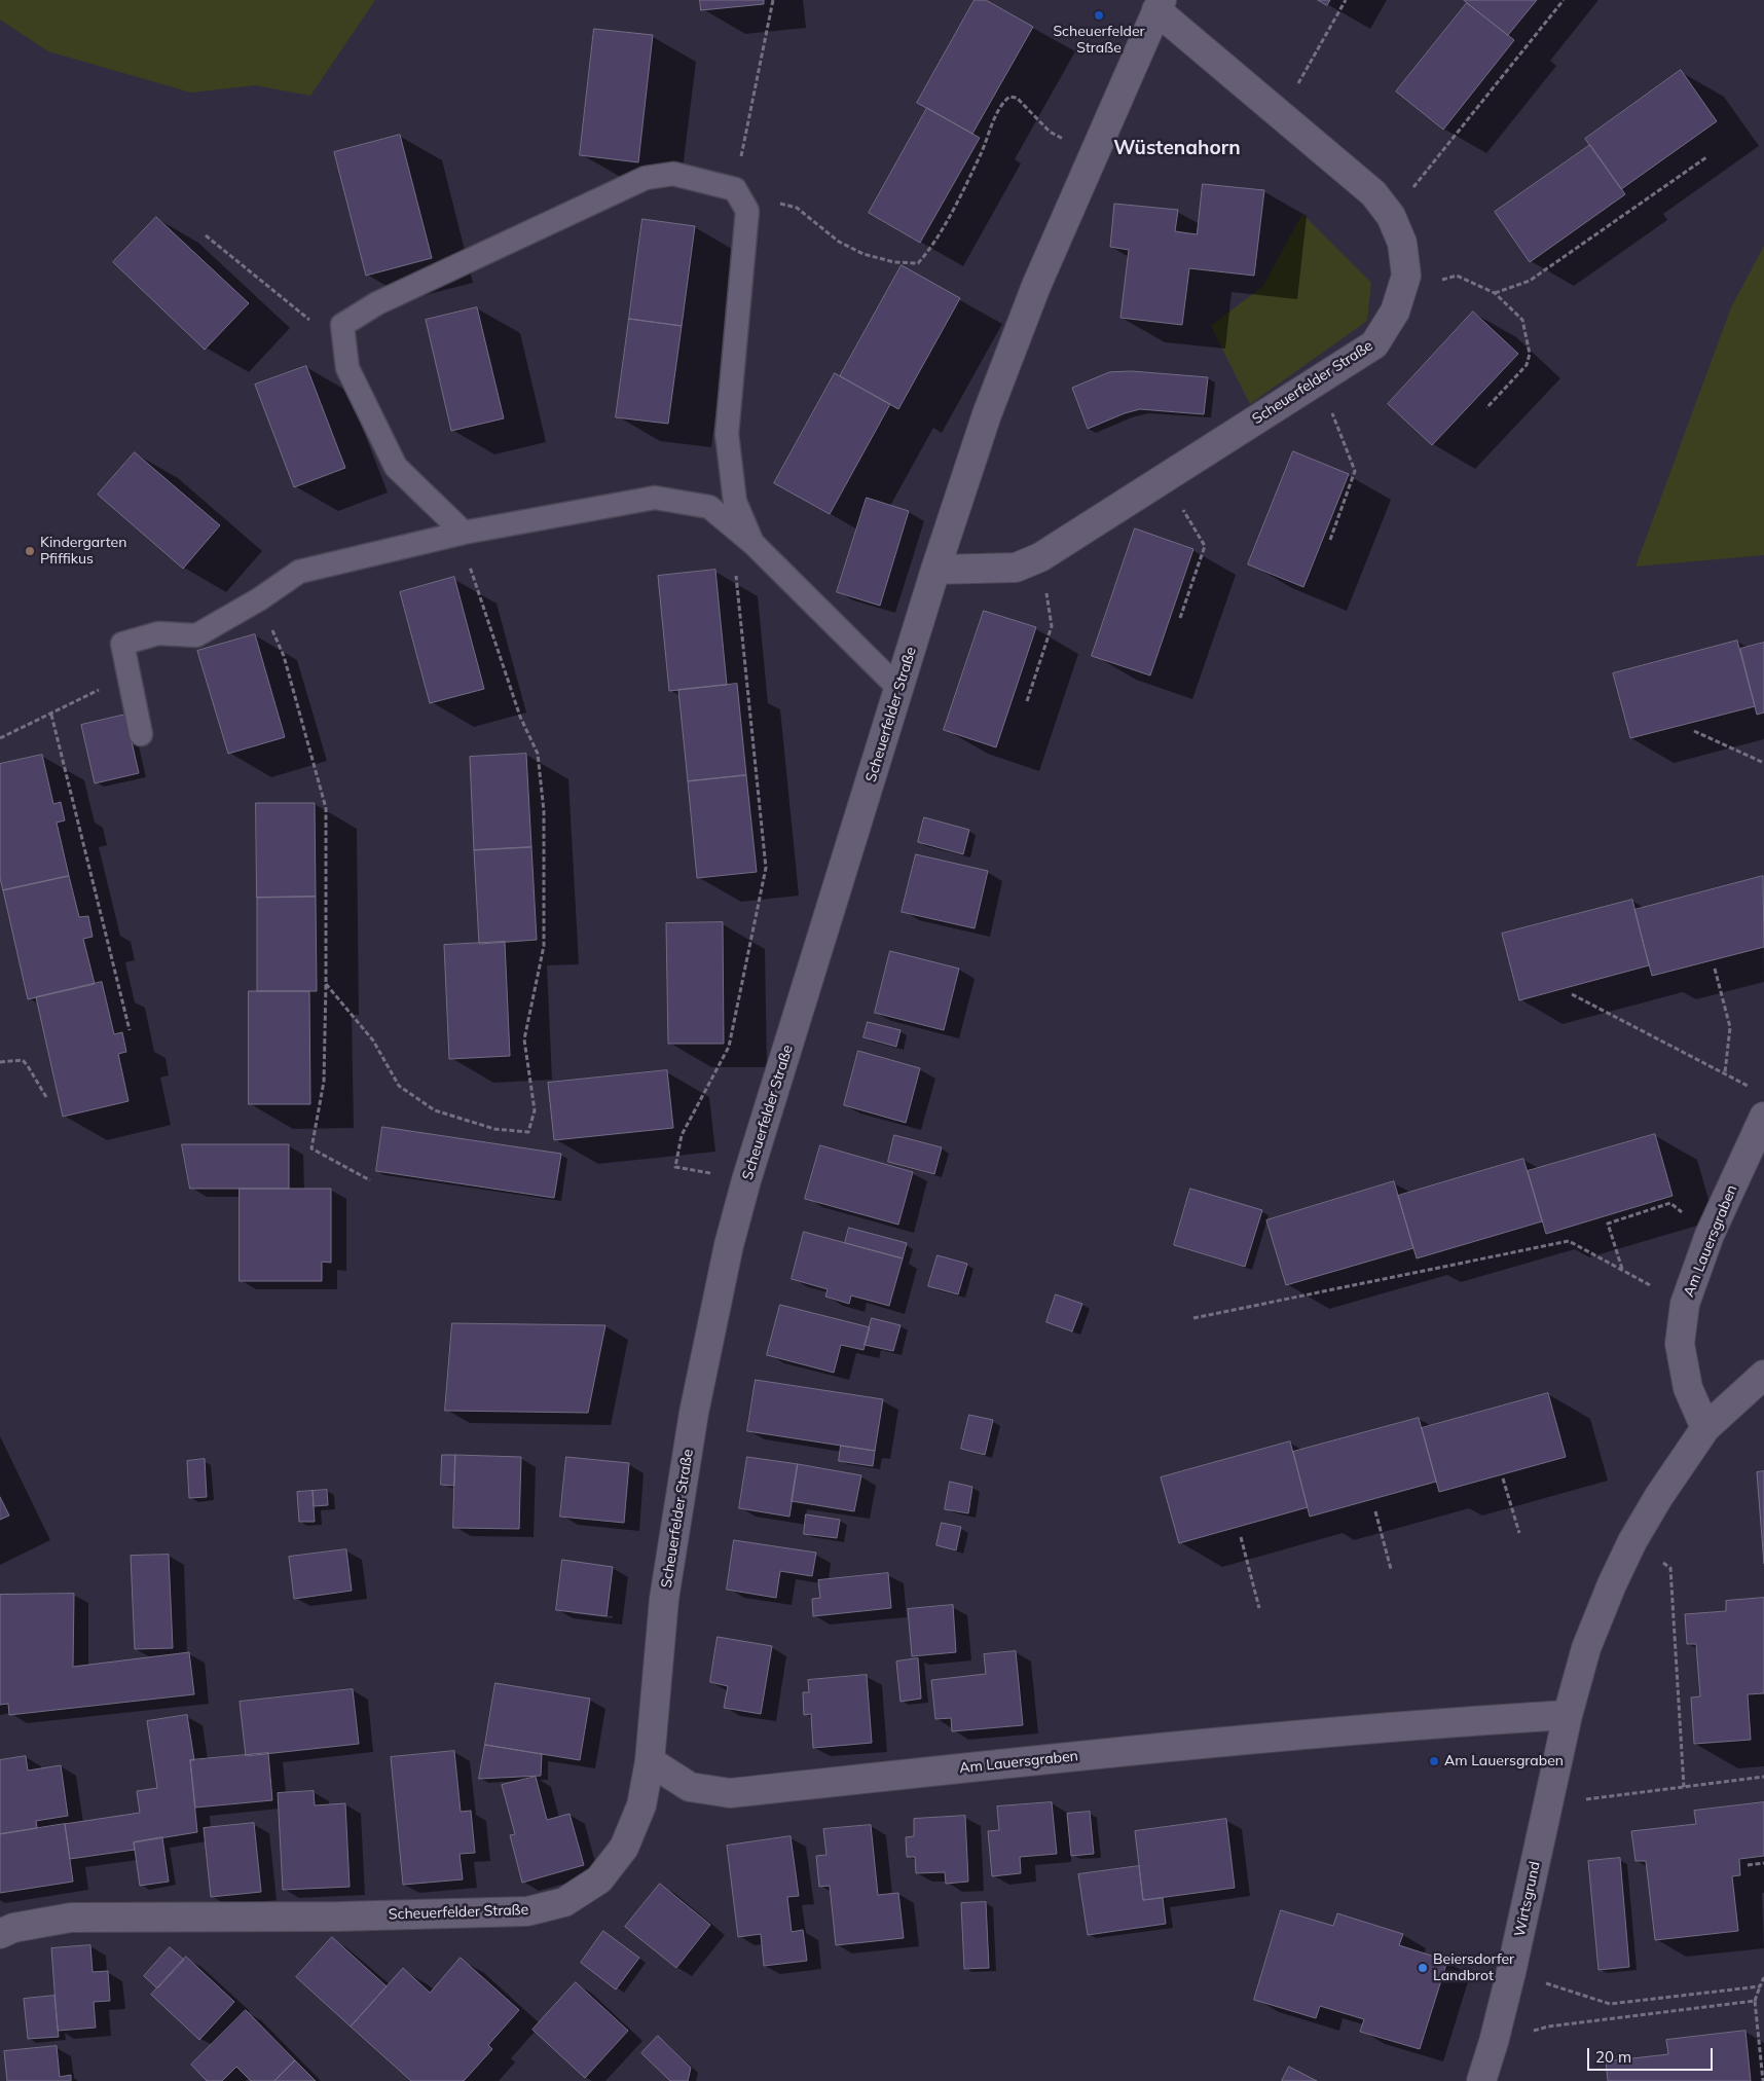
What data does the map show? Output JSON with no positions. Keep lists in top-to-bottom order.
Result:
{
  "streets": {
    "street": ["Scheuerfelder Straße", "Am Lauersgraben", "Wirtsgrund"]
  },
  "crossings": [
    ["Scheuerfelder Straße", "Am Lauersgraben"],
    ["Am Lauersgraben", "Wirtsgrund"]
  ],
  "districts": ["Wüstenahorn"],
  "places": [
    "Scheuerfelder Straße",
    "Kindergarten Pfiffikus",
    "Am Lauersgraben",
    "Beiersdorfer Landbrot"
  ],
  "scale_bar": "20 m"
}
